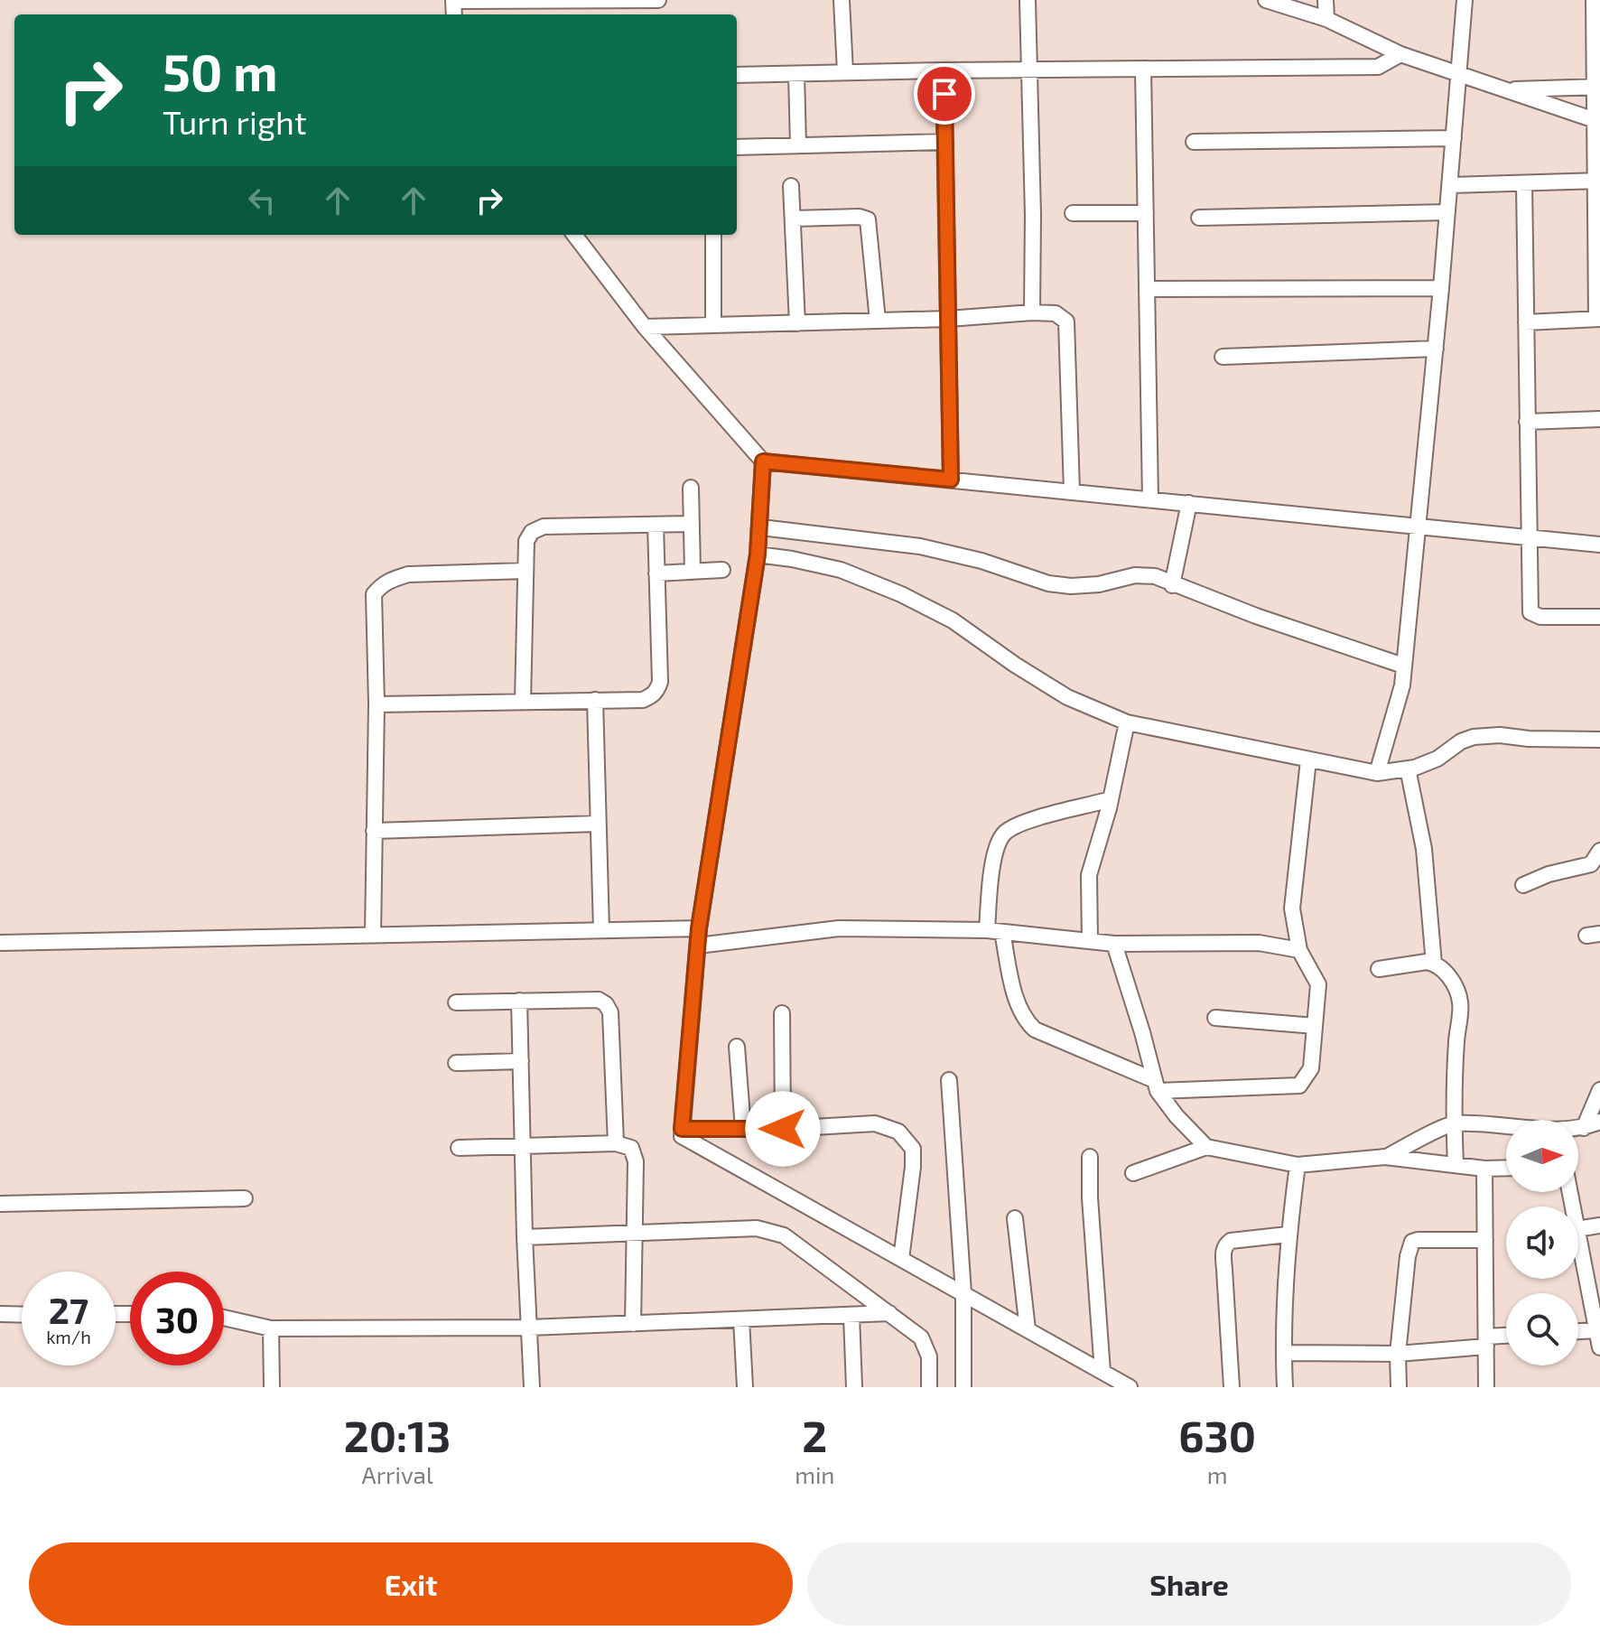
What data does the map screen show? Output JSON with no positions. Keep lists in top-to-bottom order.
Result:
{
  "north": "right",
  "page": {
    "turn": ["50 m", "Turn right"],
    "speed": "27 km/h",
    "limit": "30",
    "eta": [
      "20:13",
      "Arrival",
      "2",
      "min",
      "630",
      "m"
    ],
    "buttons": ["Exit", "Share"]
  }
}
